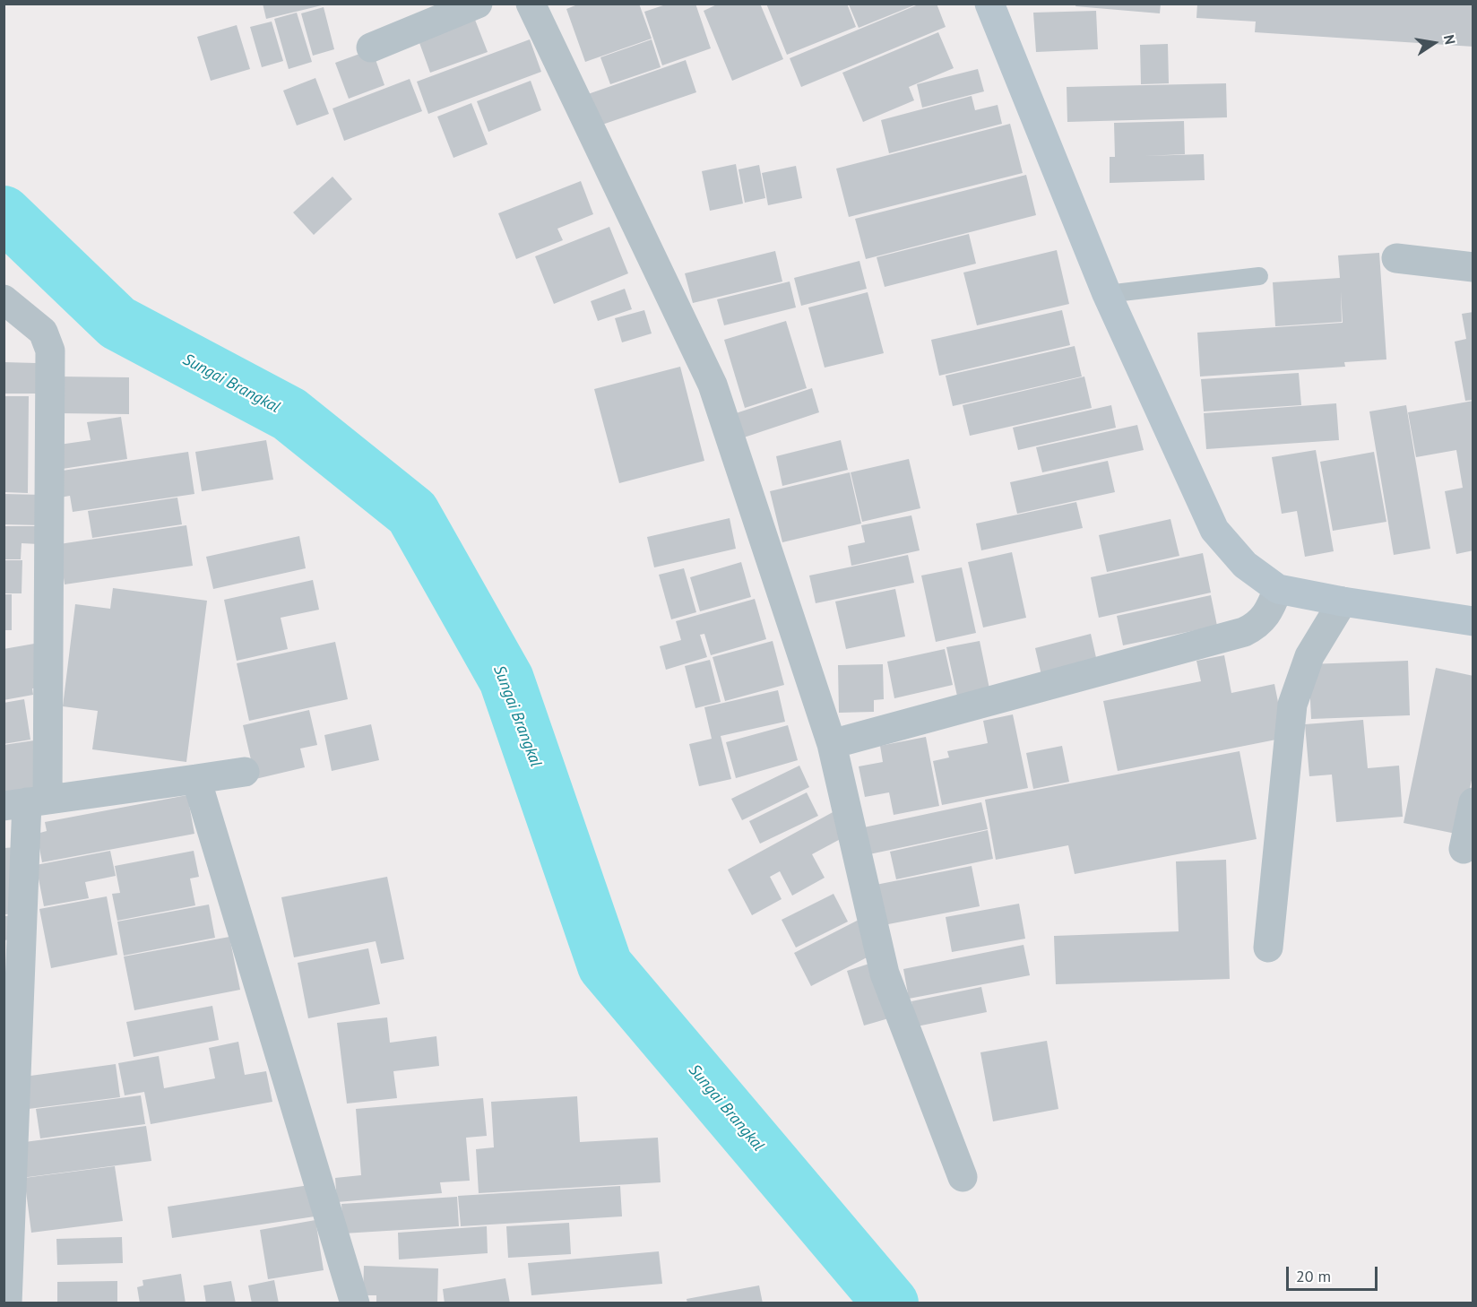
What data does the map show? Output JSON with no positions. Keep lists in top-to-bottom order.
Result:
{
  "water": ["Sungai Brangkal"],
  "scale_bar": "20 m",
  "north": "right"
}
